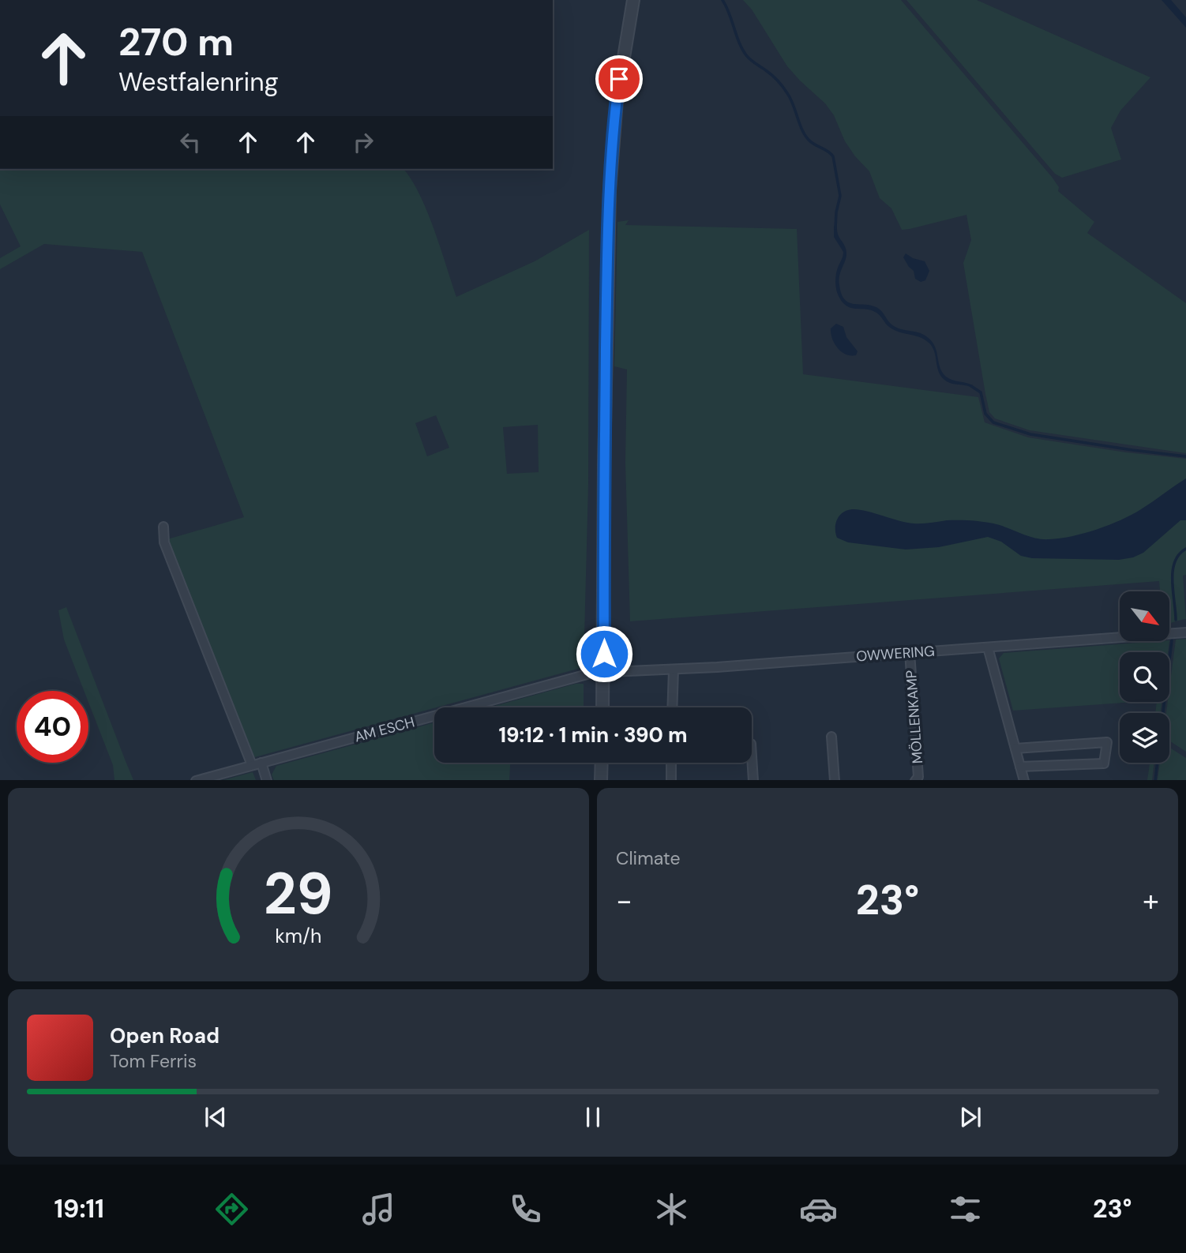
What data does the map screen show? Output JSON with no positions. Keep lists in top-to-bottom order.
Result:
{
  "streets": {
    "street": ["OWWERING", "MÖLLENKAMP", "AM ESCH"]
  },
  "crossings": [
    ["OWWERING", "MÖLLENKAMP"],
    ["OWWERING", "AM ESCH"]
  ],
  "north": "bottom right",
  "page": {
    "turn": ["270 m", "Westfalenring"],
    "limit": "40",
    "trip": "19:12 · 1 min · 390 m",
    "tile": "Climate",
    "heat": ["−", "23°", "+"],
    "song": ["Open Road", "Tom Ferris"],
    "tabs": ["19:11", "23°"],
    "gauge": ["29", "km/h"]
  }
}
